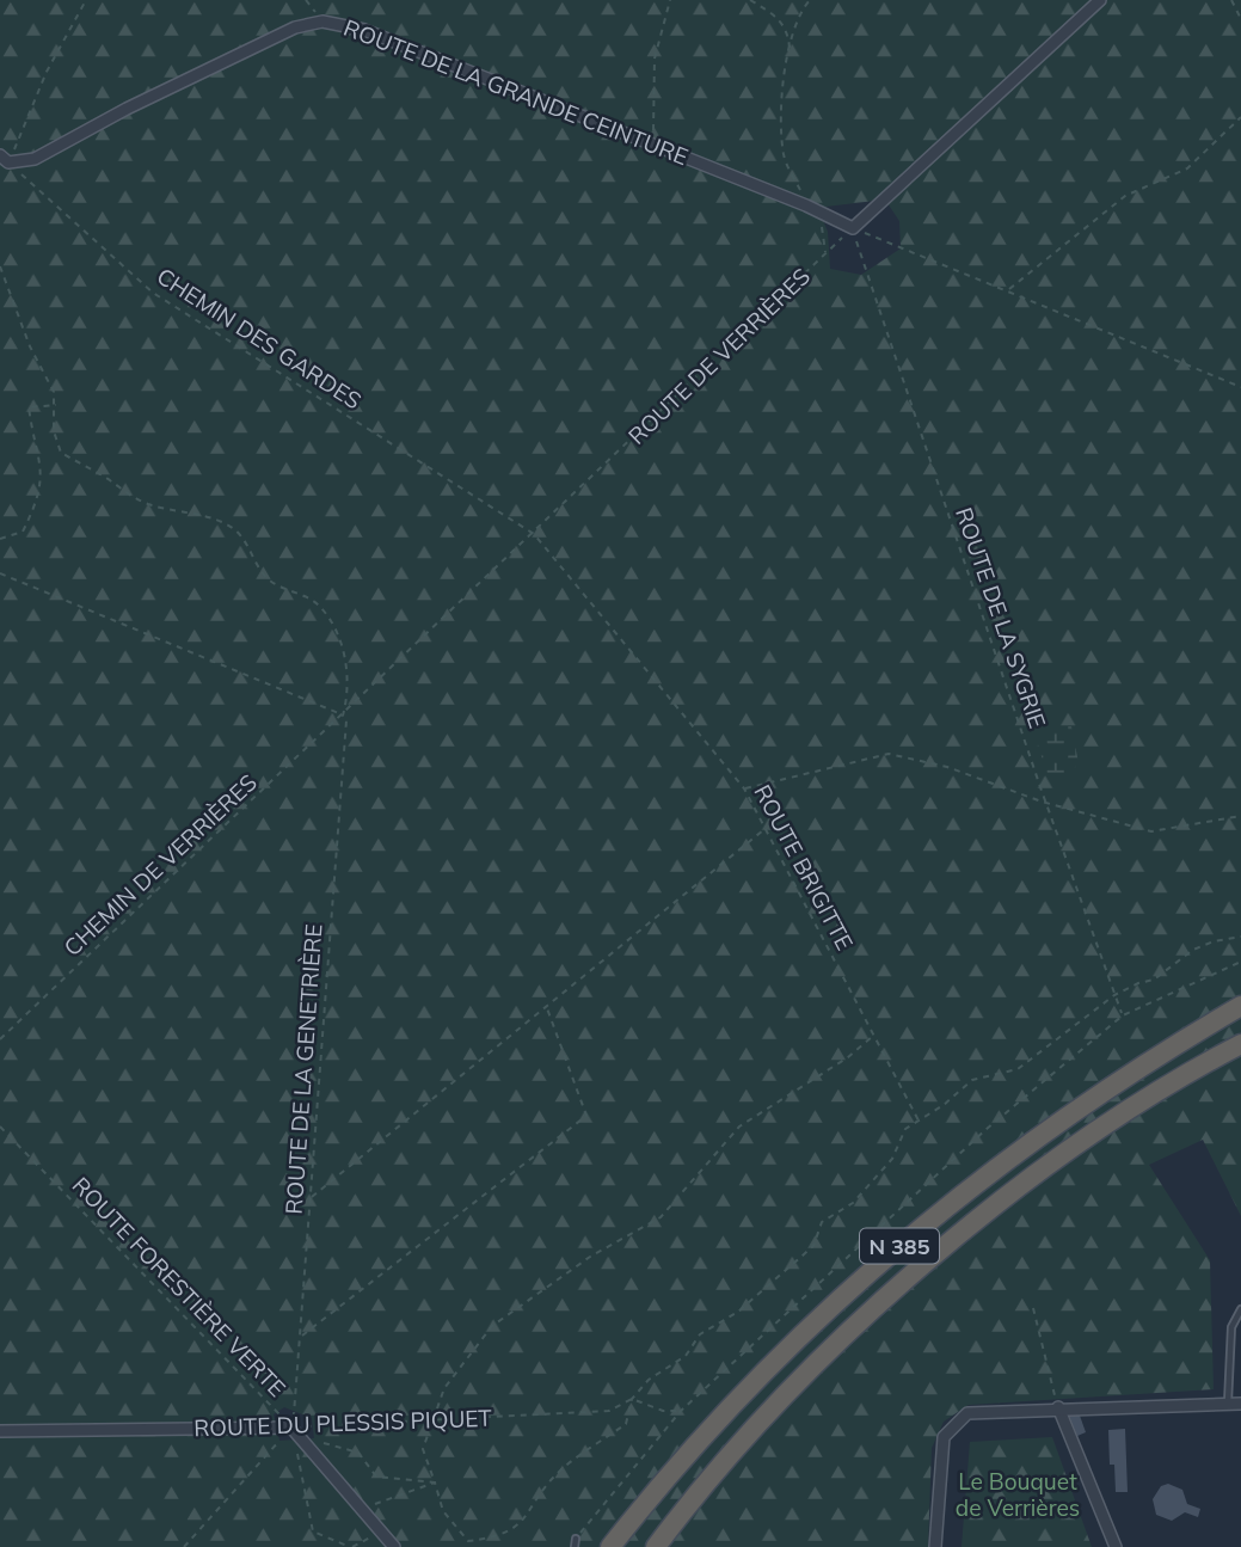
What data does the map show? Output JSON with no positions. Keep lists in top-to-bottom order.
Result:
{
  "streets": {
    "highway": ["N 385"],
    "street": ["ROUTE DE LA GRANDE CEINTURE", "ROUTE DU PLESSIS PIQUET"],
    "path": [
      "CHEMIN DES GARDES",
      "ROUTE DE VERRIÈRES",
      "ROUTE DE LA SYGRIE",
      "CHEMIN DE VERRIÈRES",
      "ROUTE BRIGITTE",
      "ROUTE DE LA GENETRIÈRE",
      "ROUTE FORESTIÈRE VERTE"
    ]
  },
  "crossings": [
    ["ROUTE DE LA GRANDE CEINTURE", "CHEMIN DES GARDES"],
    ["ROUTE DE LA GRANDE CEINTURE", "ROUTE DE VERRIÈRES"],
    ["ROUTE DE LA GRANDE CEINTURE", "ROUTE DE LA SYGRIE"],
    ["CHEMIN DES GARDES", "ROUTE DE VERRIÈRES"],
    ["CHEMIN DES GARDES", "ROUTE BRIGITTE"],
    ["ROUTE DE VERRIÈRES", "ROUTE DE LA SYGRIE"],
    ["ROUTE DE VERRIÈRES", "CHEMIN DE VERRIÈRES"],
    ["ROUTE DE VERRIÈRES", "ROUTE BRIGITTE"],
    ["ROUTE DE VERRIÈRES", "ROUTE DE LA GENETRIÈRE"],
    ["CHEMIN DE VERRIÈRES", "ROUTE DE LA GENETRIÈRE"],
    ["ROUTE DE LA GENETRIÈRE", "ROUTE FORESTIÈRE VERTE"],
    ["ROUTE DE LA GENETRIÈRE", "ROUTE DU PLESSIS PIQUET"],
    ["ROUTE FORESTIÈRE VERTE", "ROUTE DU PLESSIS PIQUET"]
  ],
  "parks": ["Le Bouquet de Verrières"]
}
